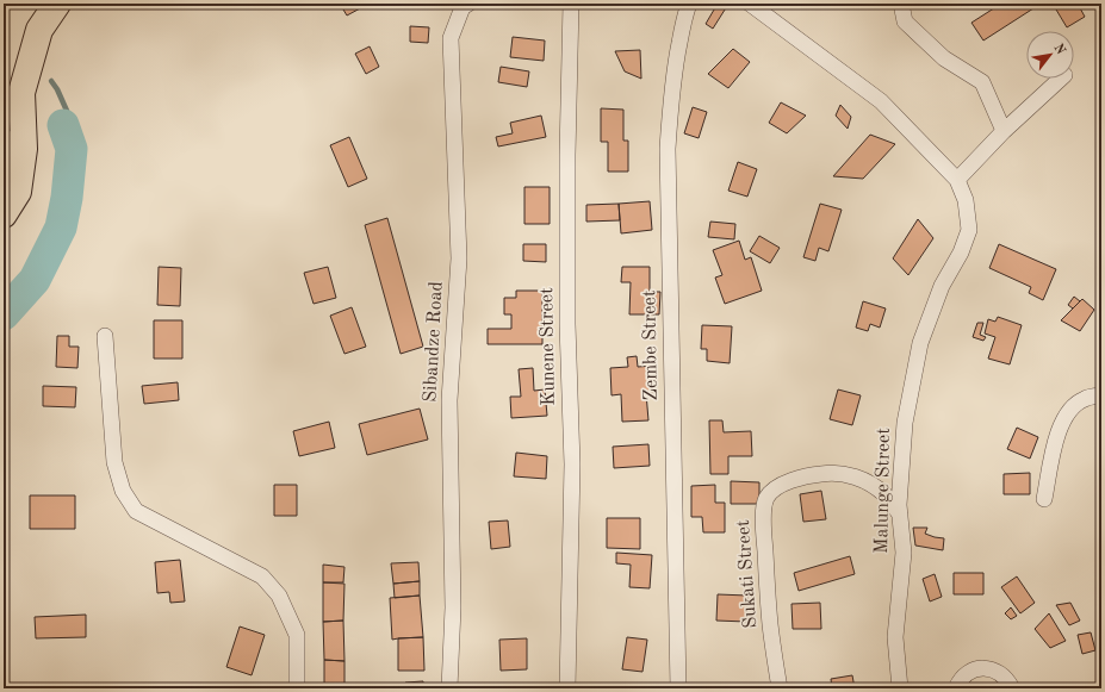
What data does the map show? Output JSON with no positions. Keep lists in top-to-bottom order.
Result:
{
  "streets": {
    "street": [
      "Sibandze Road",
      "Zembe Street",
      "Kunene Street",
      "Malunge Street",
      "Sukati Street"
    ]
  },
  "crossings": [
    ["Malunge Street", "Sukati Street"]
  ],
  "north": "top right"
}
